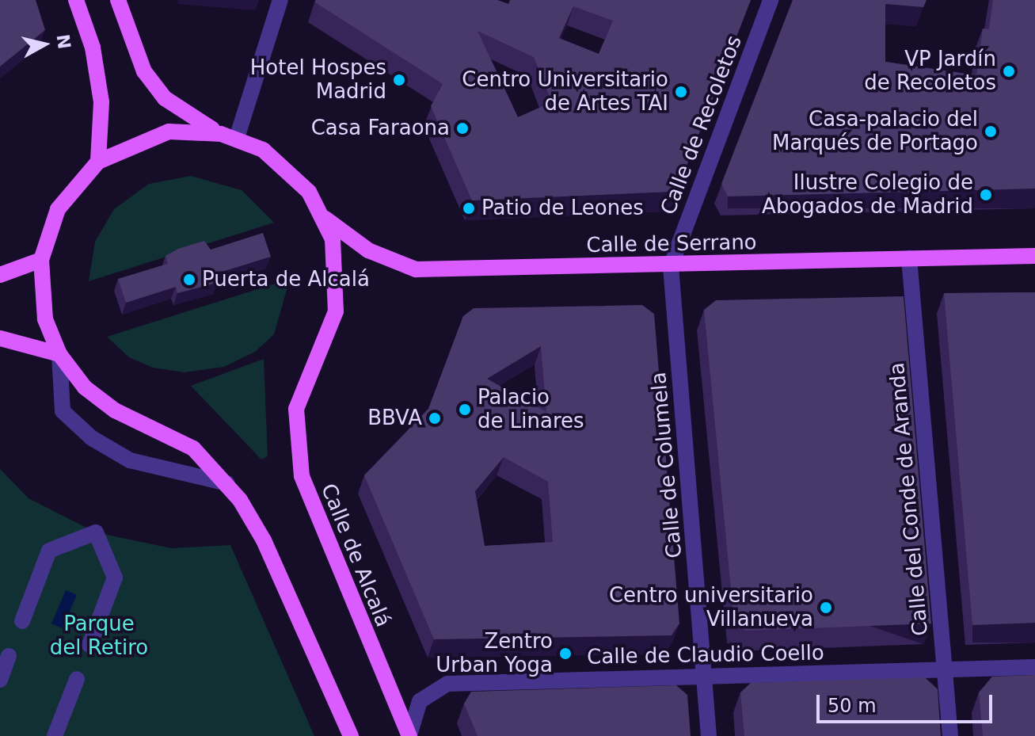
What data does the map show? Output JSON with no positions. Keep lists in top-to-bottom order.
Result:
{
  "streets": {
    "main road": ["Calle de Serrano", "Calle de Alcalá"],
    "street": [
      "Calle de Recoletos",
      "Calle de Columela",
      "Calle del Conde de Aranda",
      "Calle de Claudio Coello"
    ]
  },
  "crossings": [
    ["Calle de Recoletos", "Calle de Serrano"],
    ["Calle de Recoletos", "Calle de Columela"],
    ["Calle de Serrano", "Calle de Columela"],
    ["Calle de Serrano", "Calle del Conde de Aranda"],
    ["Calle de Serrano", "Calle de Alcalá"],
    ["Calle de Columela", "Calle de Claudio Coello"],
    ["Calle del Conde de Aranda", "Calle de Claudio Coello"],
    ["Calle de Alcalá", "Calle de Claudio Coello"]
  ],
  "parks": ["Parque del Retiro"],
  "places": [
    "VP Jardín de Recoletos",
    "Hotel Hospes Madrid",
    "Centro Universitario de Artes TAI",
    "Casa Faraona",
    "Casa-palacio del Marqués de Portago",
    "Ilustre Colegio de Abogados de Madrid",
    "Patio de Leones",
    "Puerta de Alcalá",
    "Palacio de Linares",
    "BBVA",
    "Centro universitario Villanueva",
    "Zentro Urban Yoga"
  ],
  "scale_bar": "50 m",
  "north": "right"
}
